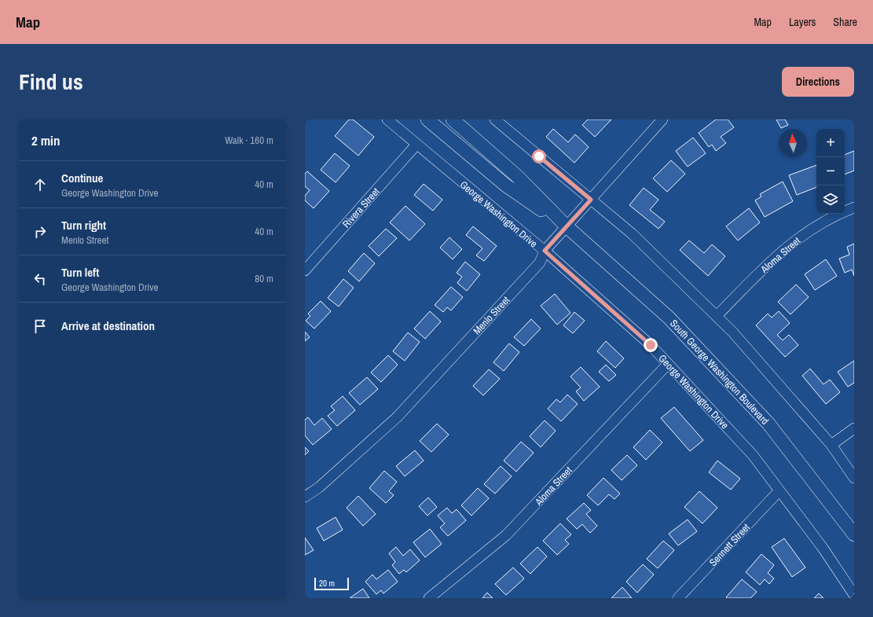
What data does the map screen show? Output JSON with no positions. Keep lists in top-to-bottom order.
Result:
{
  "streets": {
    "street": [
      "Rivera Street",
      "George Washington Drive",
      "Aloma Street",
      "Menlo Street",
      "South George Washington Boulevard",
      "Sennett Street"
    ]
  },
  "crossings": [
    ["Rivera Street", "George Washington Drive"],
    ["George Washington Drive", "Aloma Street"],
    ["George Washington Drive", "Menlo Street"],
    ["George Washington Drive", "Sennett Street"],
    ["Menlo Street", "South George Washington Boulevard"]
  ],
  "scale_bar": "20 m",
  "north": "top",
  "page": {
    "header": "Map",
    "nav": ["Map", "Layers", "Share"],
    "title": "Find us",
    "buttons": "Directions",
    "heading": ["2 min", "Walk · 160 m"],
    "map_buttons": ["+", "−"],
    "list": [
      ["Continue", "George Washington Drive", "40 m"],
      ["Turn right", "Menlo Street", "40 m"],
      ["Turn left", "George Washington Drive", "80 m"],
      "Arrive at destination"
    ],
    "scale": "20 m"
  }
}
